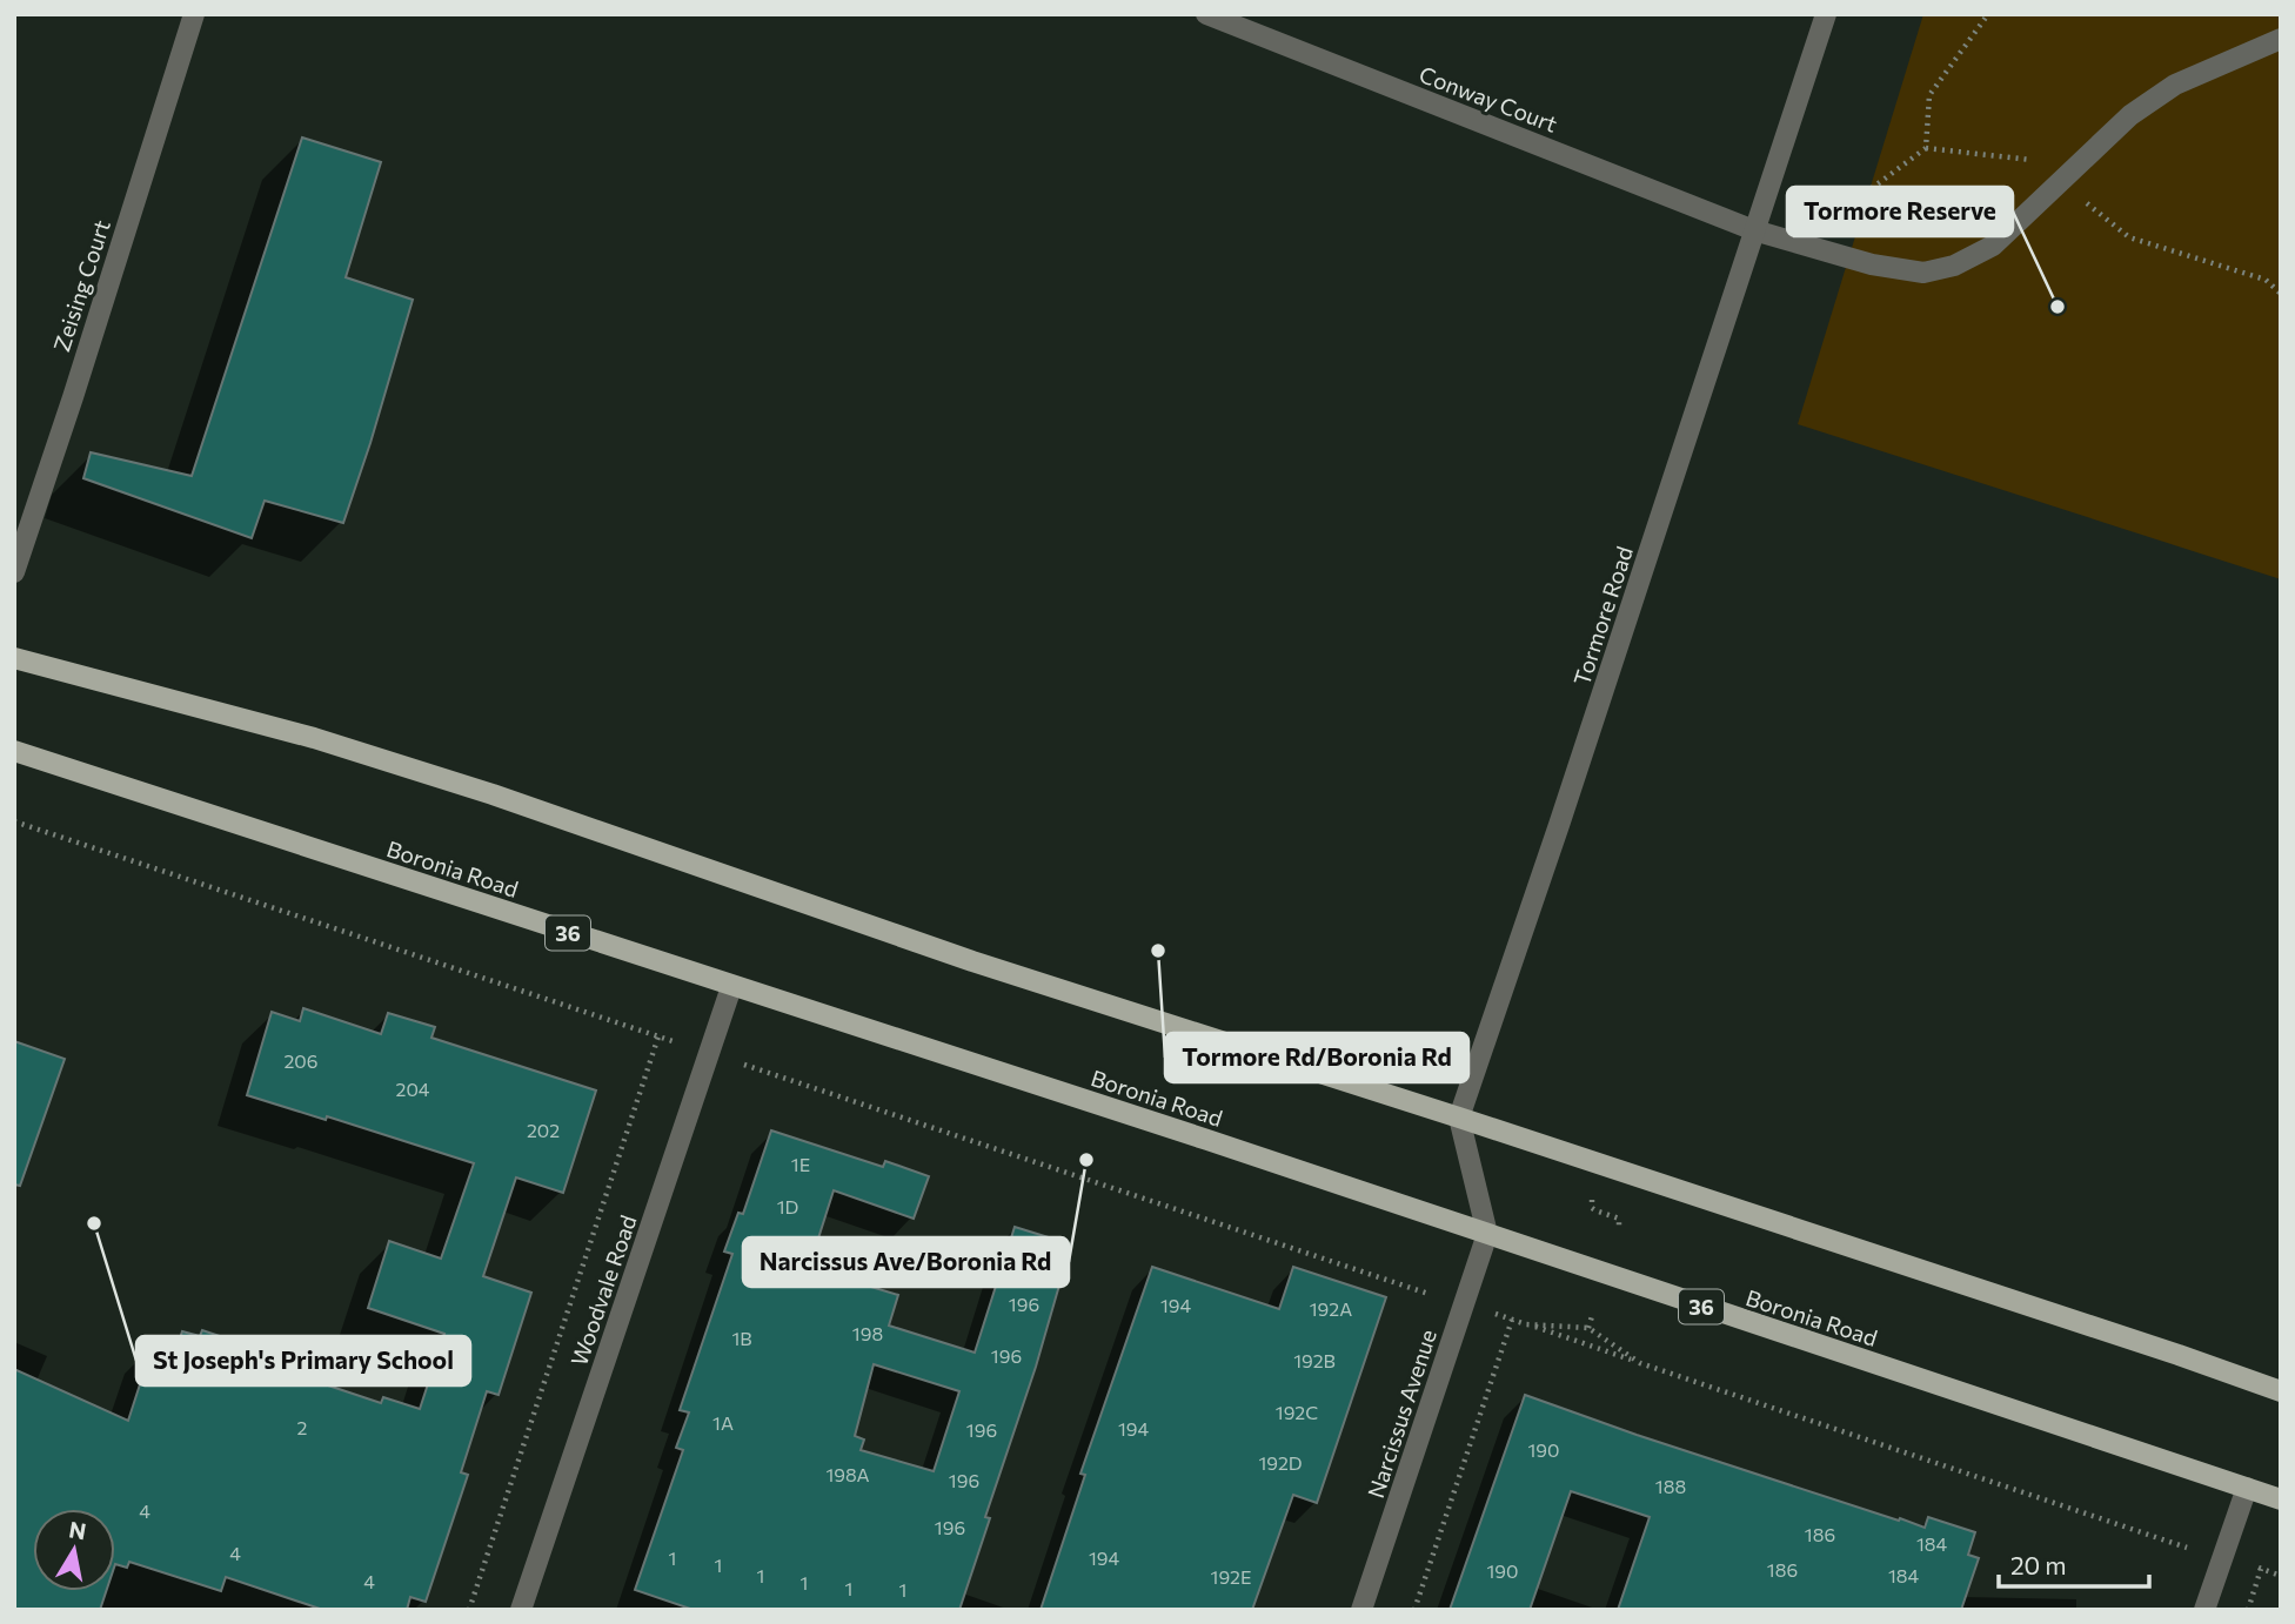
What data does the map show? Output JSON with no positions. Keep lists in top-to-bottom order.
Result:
{
  "streets": {
    "main road": ["Boronia Road", "36"],
    "street": [
      "Conway Court",
      "Zeising Court",
      "Tormore Road",
      "Woodvale Road",
      "Narcissus Avenue"
    ]
  },
  "crossings": [
    ["Conway Court", "Tormore Road"],
    ["Boronia Road", "Woodvale Road"],
    ["Boronia Road", "Narcissus Avenue"]
  ],
  "places": [
    "Tormore Reserve",
    "Tormore Rd/Boronia Rd",
    "Narcissus Ave/Boronia Rd",
    "St Joseph's Primary School"
  ],
  "house_numbers": [
    "206",
    "204",
    "202",
    "1E",
    "1D",
    "196",
    "194",
    "192A",
    "198",
    "1B",
    "196",
    "192B",
    "192C",
    "1A",
    "2",
    "194",
    "196",
    "190",
    "192D",
    "198A",
    "196",
    "188",
    "4",
    "196",
    "186",
    "184",
    "4",
    "1",
    "194",
    "1",
    "186",
    "190",
    "1",
    "184",
    "192E",
    "4",
    "1",
    "1",
    "1"
  ],
  "scale_bar": "20 m",
  "north": "top"
}
